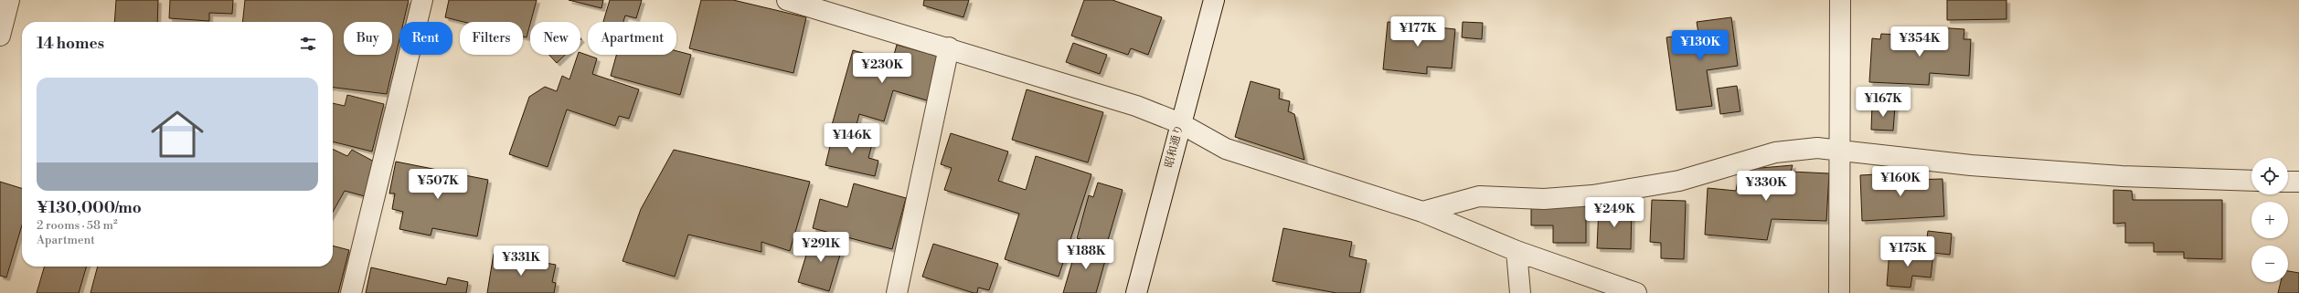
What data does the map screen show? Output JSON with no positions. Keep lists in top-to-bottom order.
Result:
{
  "streets": {
    "street": ["昭和通り"]
  },
  "page": {
    "price": [
      "¥177K",
      "¥354K",
      "¥130K",
      "¥230K",
      "¥167K",
      "¥146K",
      "¥160K",
      "¥507K",
      "¥330K",
      "¥249K",
      "¥291K",
      "¥175K",
      "¥188K",
      "¥331K"
    ],
    "chip": [
      "Buy",
      "Rent",
      "Filters",
      "New",
      "Apartment"
    ],
    "heading": "14 homes",
    "list": [
      {
        "name": "¥130,000/mo",
        "note": "2 rooms · 58 m² · Apartment"
      }
    ],
    "map_buttons": ["+", "−"]
  }
}
